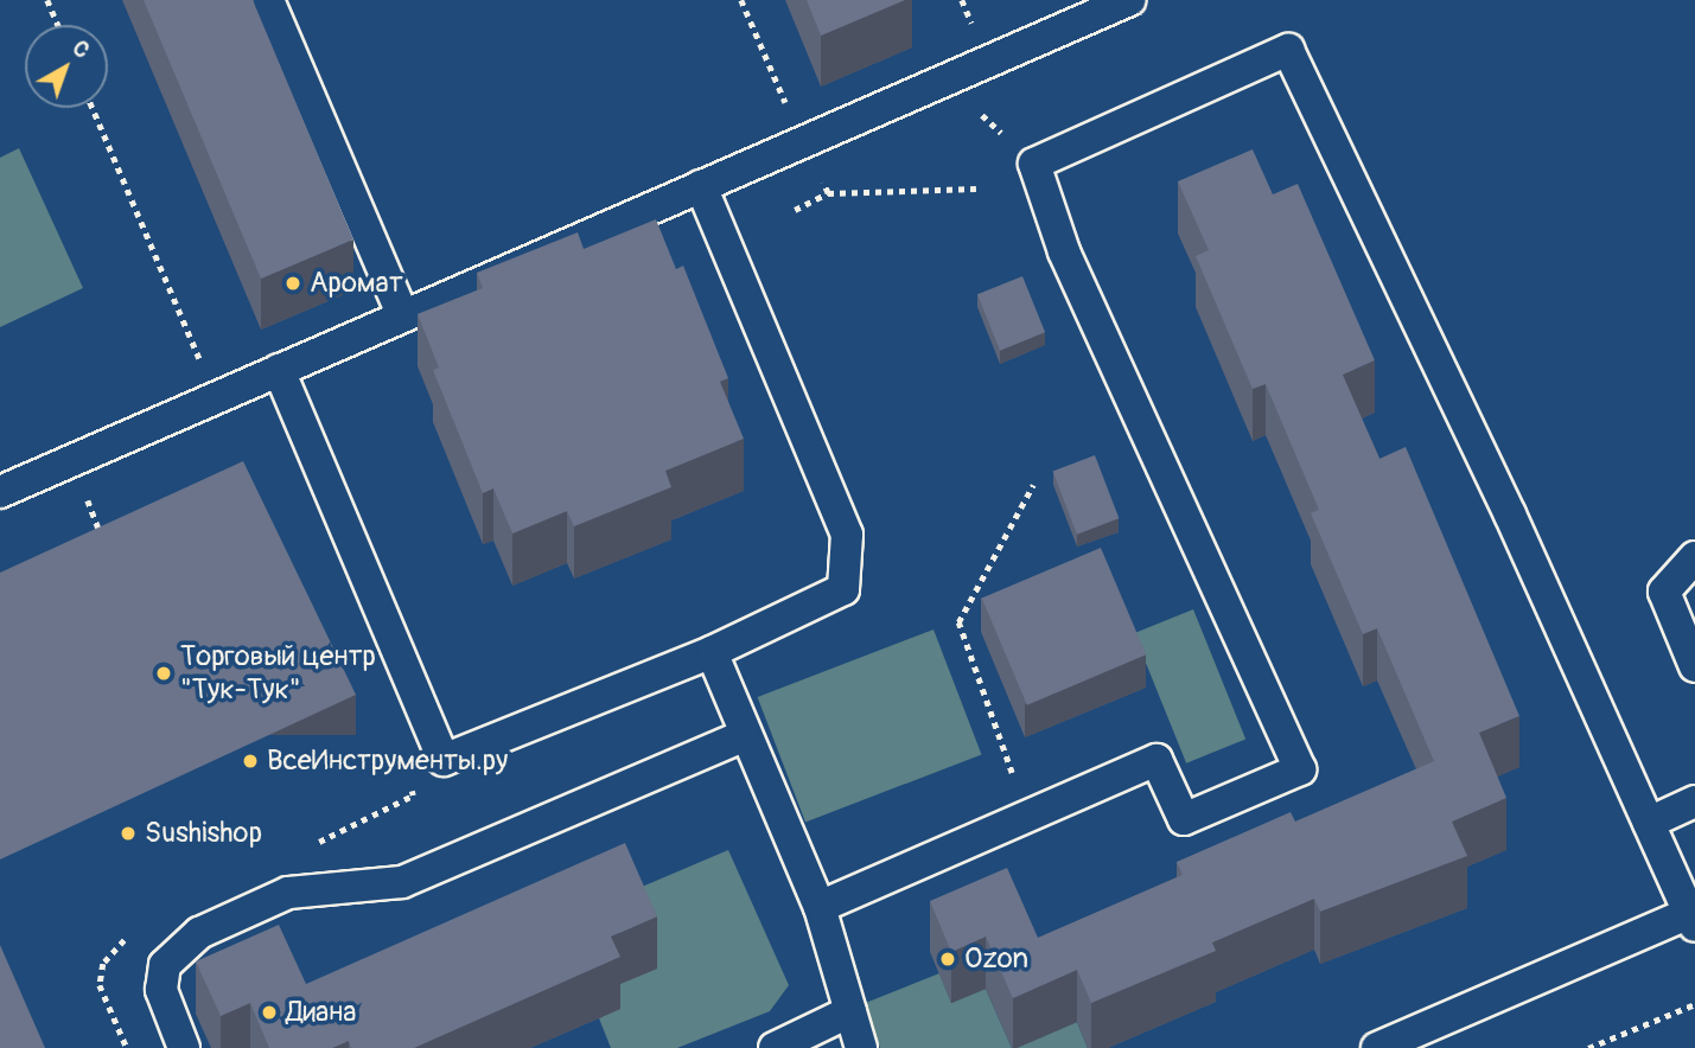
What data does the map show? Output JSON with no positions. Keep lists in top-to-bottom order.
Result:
{
  "places": [
    "Аромат",
    "Торговый центр \"Тук-Тук\"",
    "ВсеИнструменты.ру",
    "Sushishop",
    "Ozon",
    "Диана"
  ],
  "north": "top right"
}
